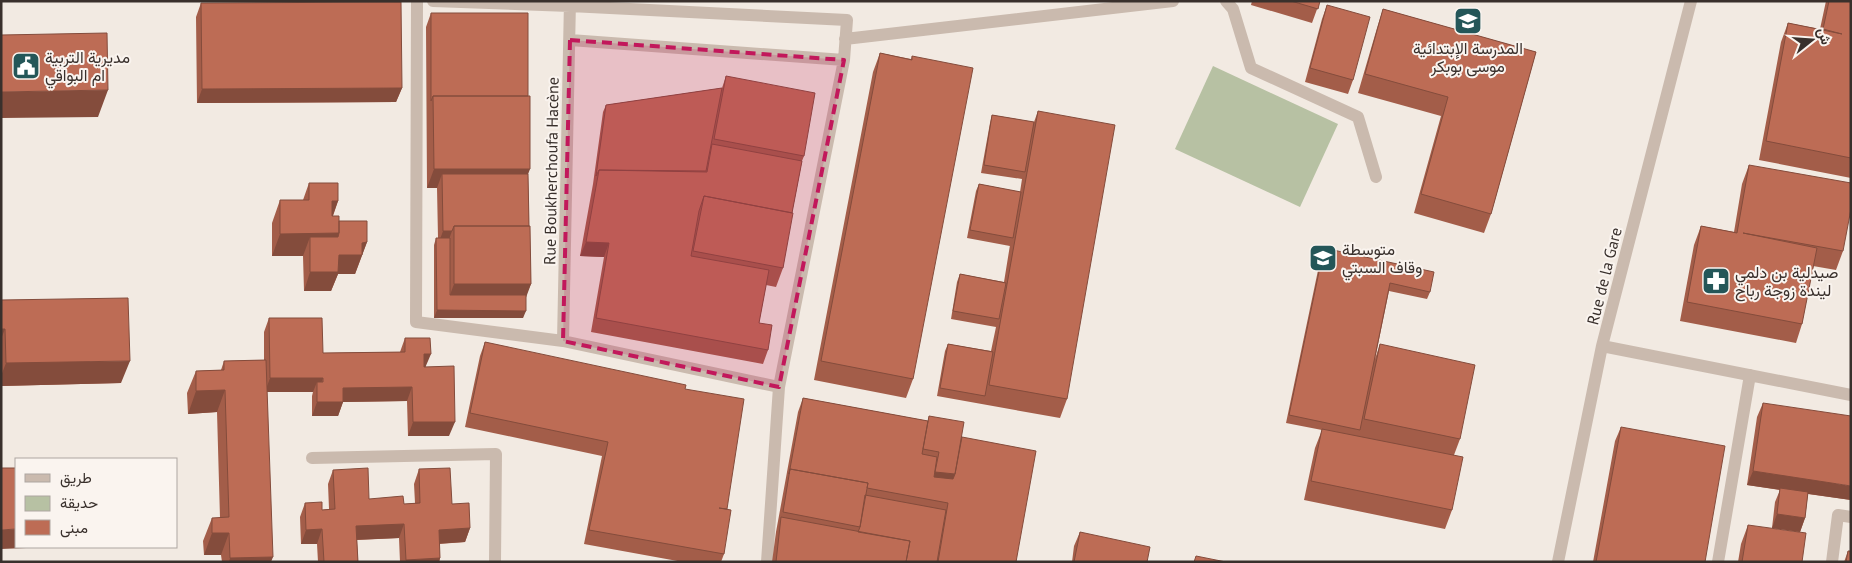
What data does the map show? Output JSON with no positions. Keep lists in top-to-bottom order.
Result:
{
  "streets": {
    "street": ["Rue Boukherchoufa Hacène", "Rue de la Gare"]
  },
  "places": {
    "school or university": ["المدرسة الإبتدائية موسى بوبكر", "متوسطة وقاف السبتي"],
    "public building": ["مديرية التربية ام البواقي"],
    "pharmacy": ["صيدلية بن دلمي ليندة زوجة رباح"]
  },
  "legend": ["طريق", "حديقة", "مبنى"],
  "north": "right"
}
